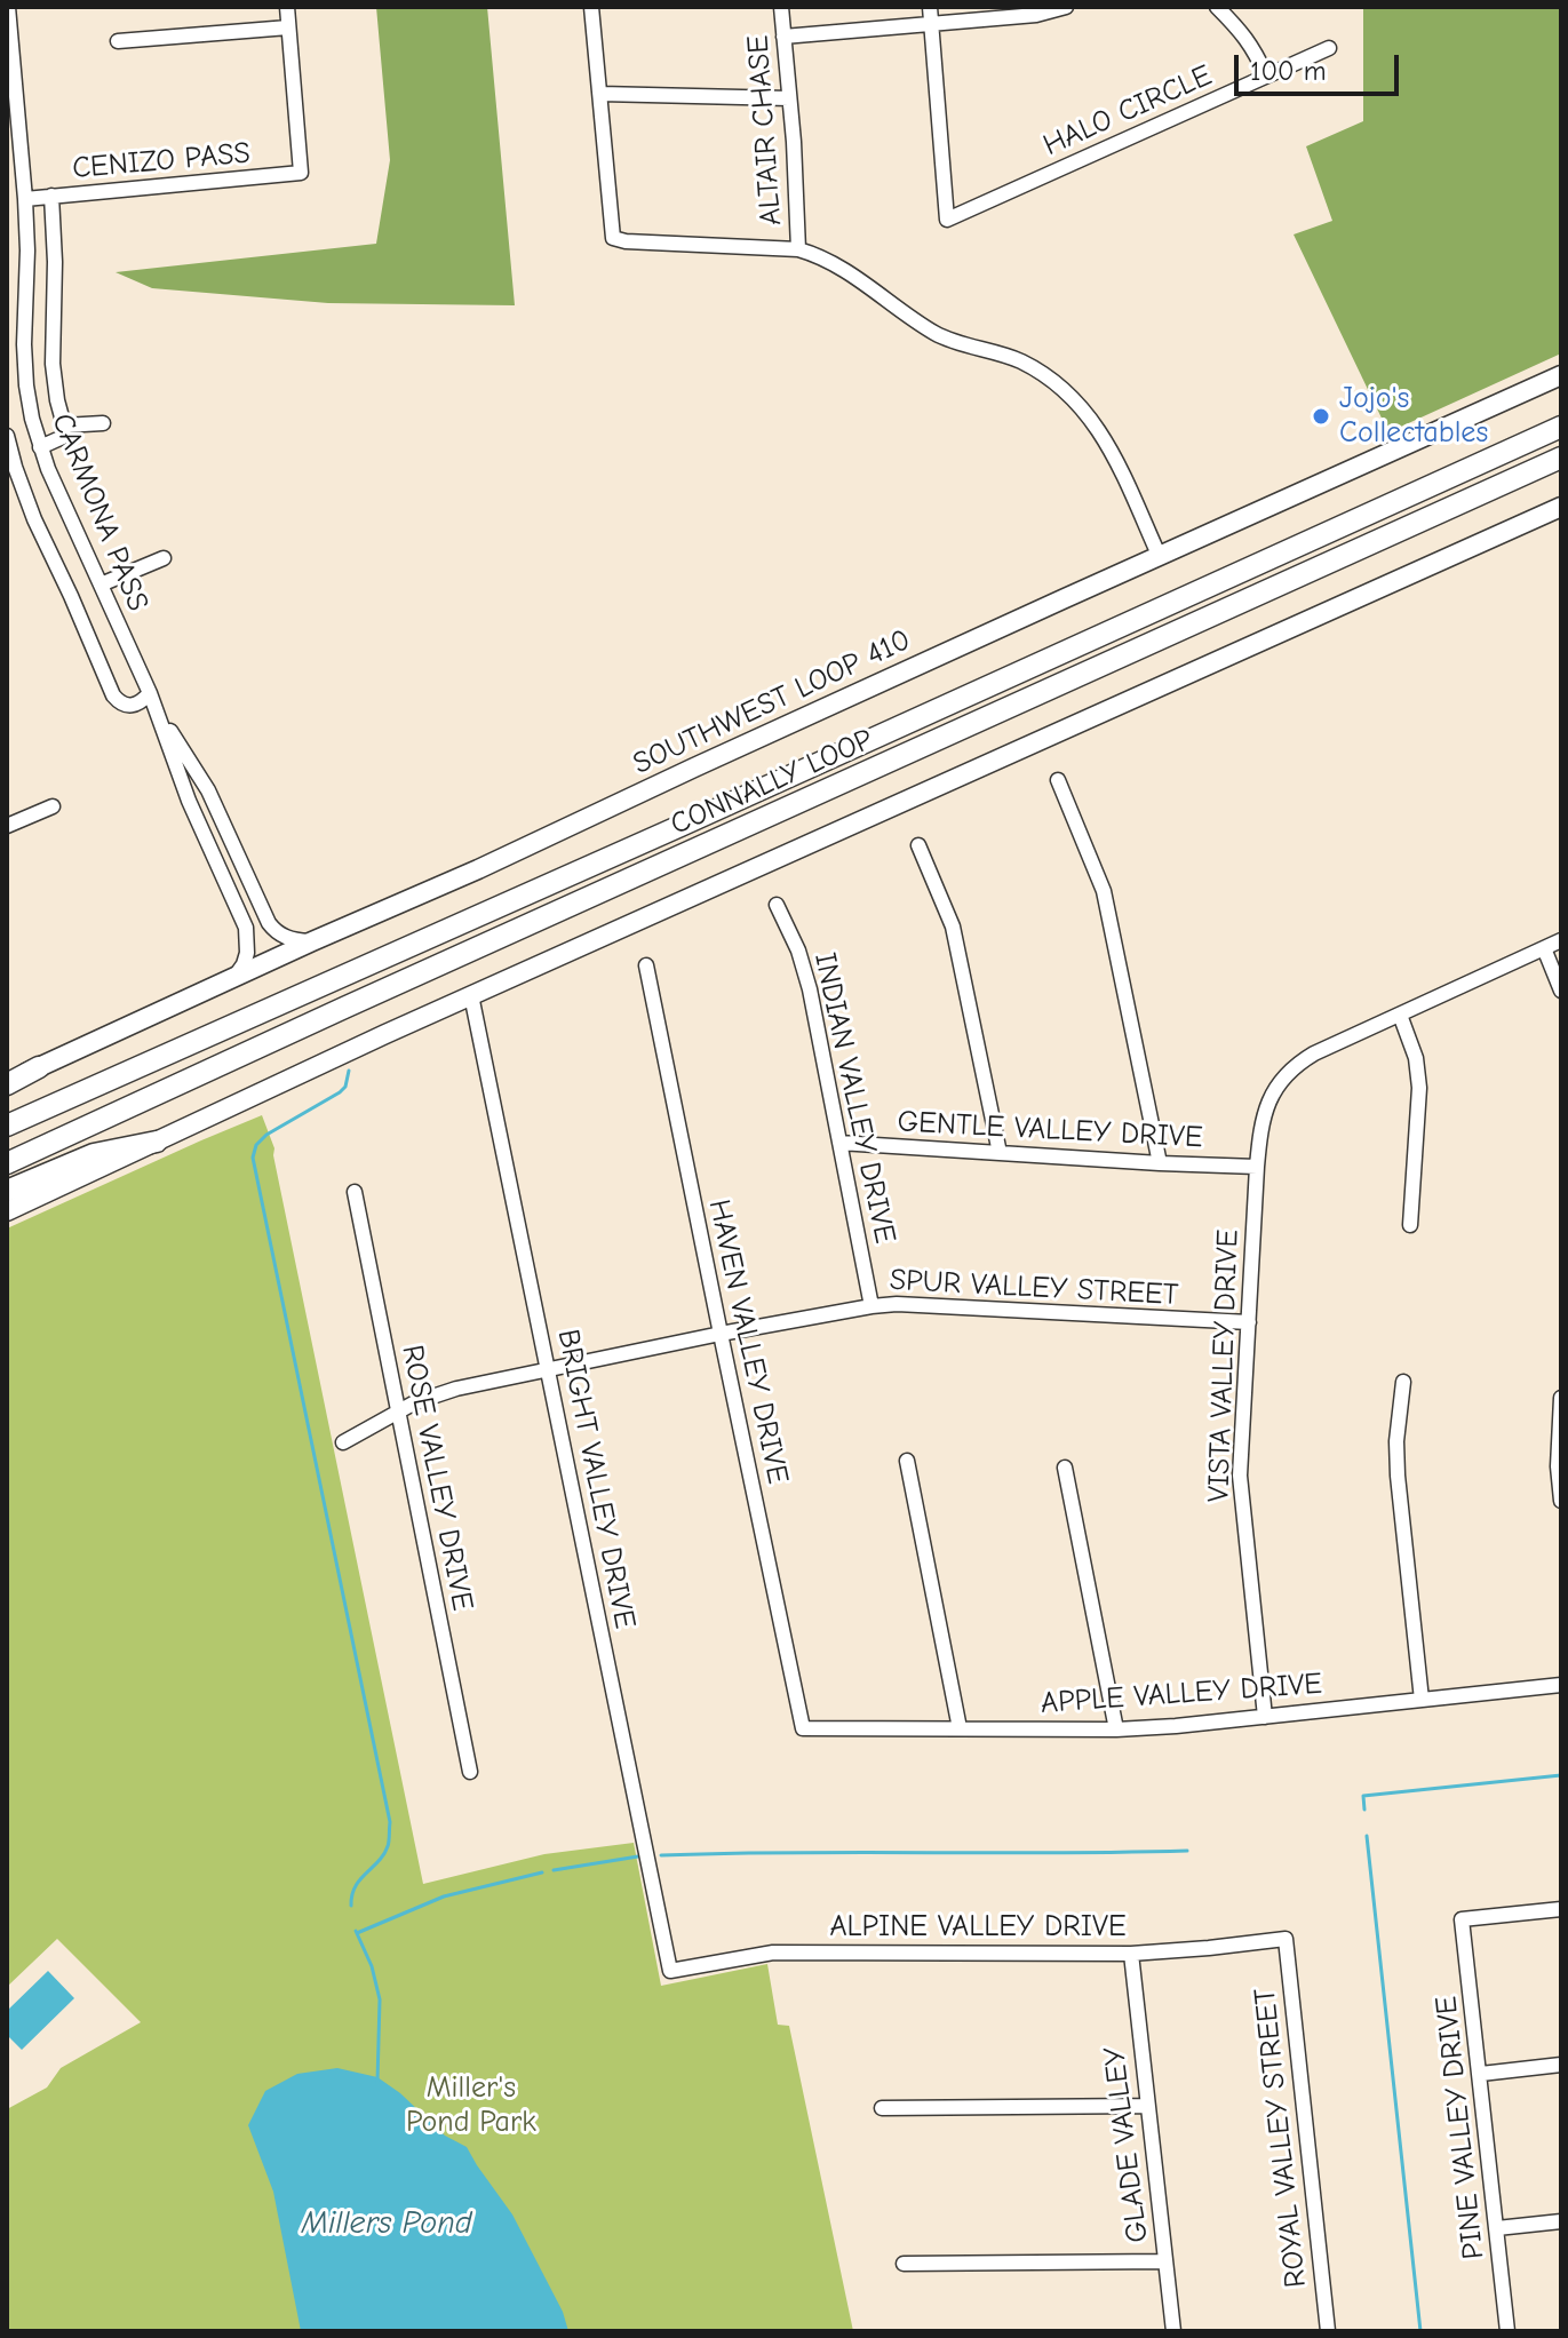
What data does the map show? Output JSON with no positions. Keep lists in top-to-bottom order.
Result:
{
  "streets": {
    "highway": ["CONNALLY LOOP"],
    "main road": ["SOUTHWEST LOOP 410"],
    "street": [
      "HALO CIRCLE",
      "ALTAIR CHASE",
      "CENIZO PASS",
      "CARMONA PASS",
      "INDIAN VALLEY DRIVE",
      "GENTLE VALLEY DRIVE",
      "SPUR VALLEY STREET",
      "HAVEN VALLEY DRIVE",
      "VISTA VALLEY DRIVE",
      "ROSE VALLEY DRIVE",
      "BRIGHT VALLEY DRIVE",
      "APPLE VALLEY DRIVE",
      "ALPINE VALLEY DRIVE",
      "PINE VALLEY DRIVE",
      "ROYAL VALLEY STREET",
      "GLADE VALLEY"
    ]
  },
  "crossings": [
    ["CENIZO PASS", "CARMONA PASS"],
    ["CARMONA PASS", "SOUTHWEST LOOP 410"],
    ["INDIAN VALLEY DRIVE", "GENTLE VALLEY DRIVE"],
    ["INDIAN VALLEY DRIVE", "SPUR VALLEY STREET"],
    ["GENTLE VALLEY DRIVE", "VISTA VALLEY DRIVE"],
    ["SPUR VALLEY STREET", "HAVEN VALLEY DRIVE"],
    ["SPUR VALLEY STREET", "VISTA VALLEY DRIVE"],
    ["SPUR VALLEY STREET", "ROSE VALLEY DRIVE"],
    ["SPUR VALLEY STREET", "BRIGHT VALLEY DRIVE"],
    ["HAVEN VALLEY DRIVE", "APPLE VALLEY DRIVE"],
    ["VISTA VALLEY DRIVE", "APPLE VALLEY DRIVE"],
    ["BRIGHT VALLEY DRIVE", "ALPINE VALLEY DRIVE"],
    ["ALPINE VALLEY DRIVE", "ROYAL VALLEY STREET"],
    ["ALPINE VALLEY DRIVE", "GLADE VALLEY"]
  ],
  "water": ["Millers Pond"],
  "parks": ["Miller's Pond Park"],
  "places": ["Jojo's Collectables"],
  "scale_bar": "100 m"
}
